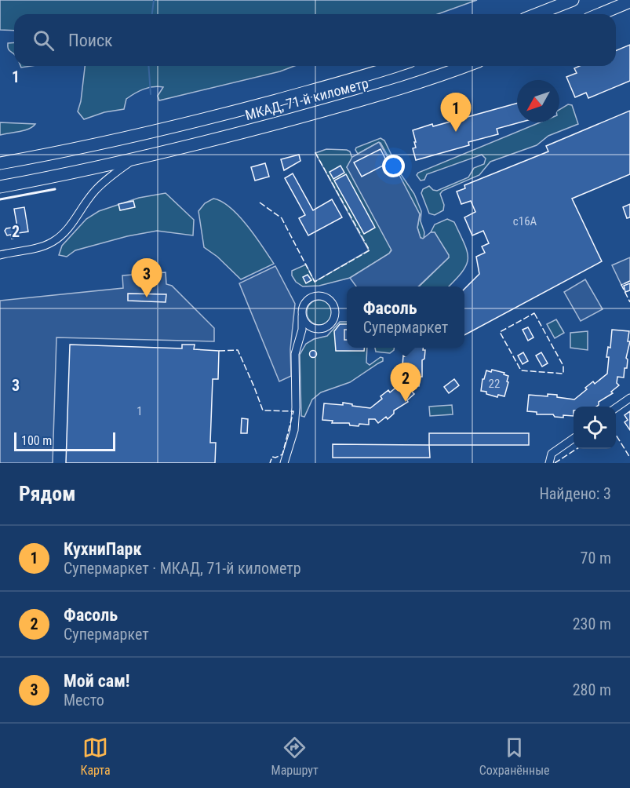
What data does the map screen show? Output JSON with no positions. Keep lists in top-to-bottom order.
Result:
{
  "streets": {
    "highway": ["МКАД, 71-й километр"]
  },
  "house_numbers": ["с16А", "22", "1"],
  "scale_bar": "100 m",
  "north": "bottom left",
  "page": {
    "search": "Поиск",
    "pins": ["1", "3", "2"],
    "popup": ["Фасоль", "Супермаркет"],
    "scale": "100 m",
    "heading": ["Рядом", "Найдено: 3"],
    "list": [
      {
        "mark": "1",
        "name": "КухниПарк",
        "note": "Супермаркет · МКАД, 71-й километр",
        "value": "70 m"
      },
      {
        "mark": "2",
        "name": "Фасоль",
        "note": "Супермаркет",
        "value": "230 m"
      },
      {
        "mark": "3",
        "name": "Мой сам!",
        "note": "Место",
        "value": "280 m"
      }
    ],
    "nav": ["Карта", "Маршрут", "Сохранённые"]
  },
  "grid": {
    "rows": ["1", "2", "3"]
  }
}
